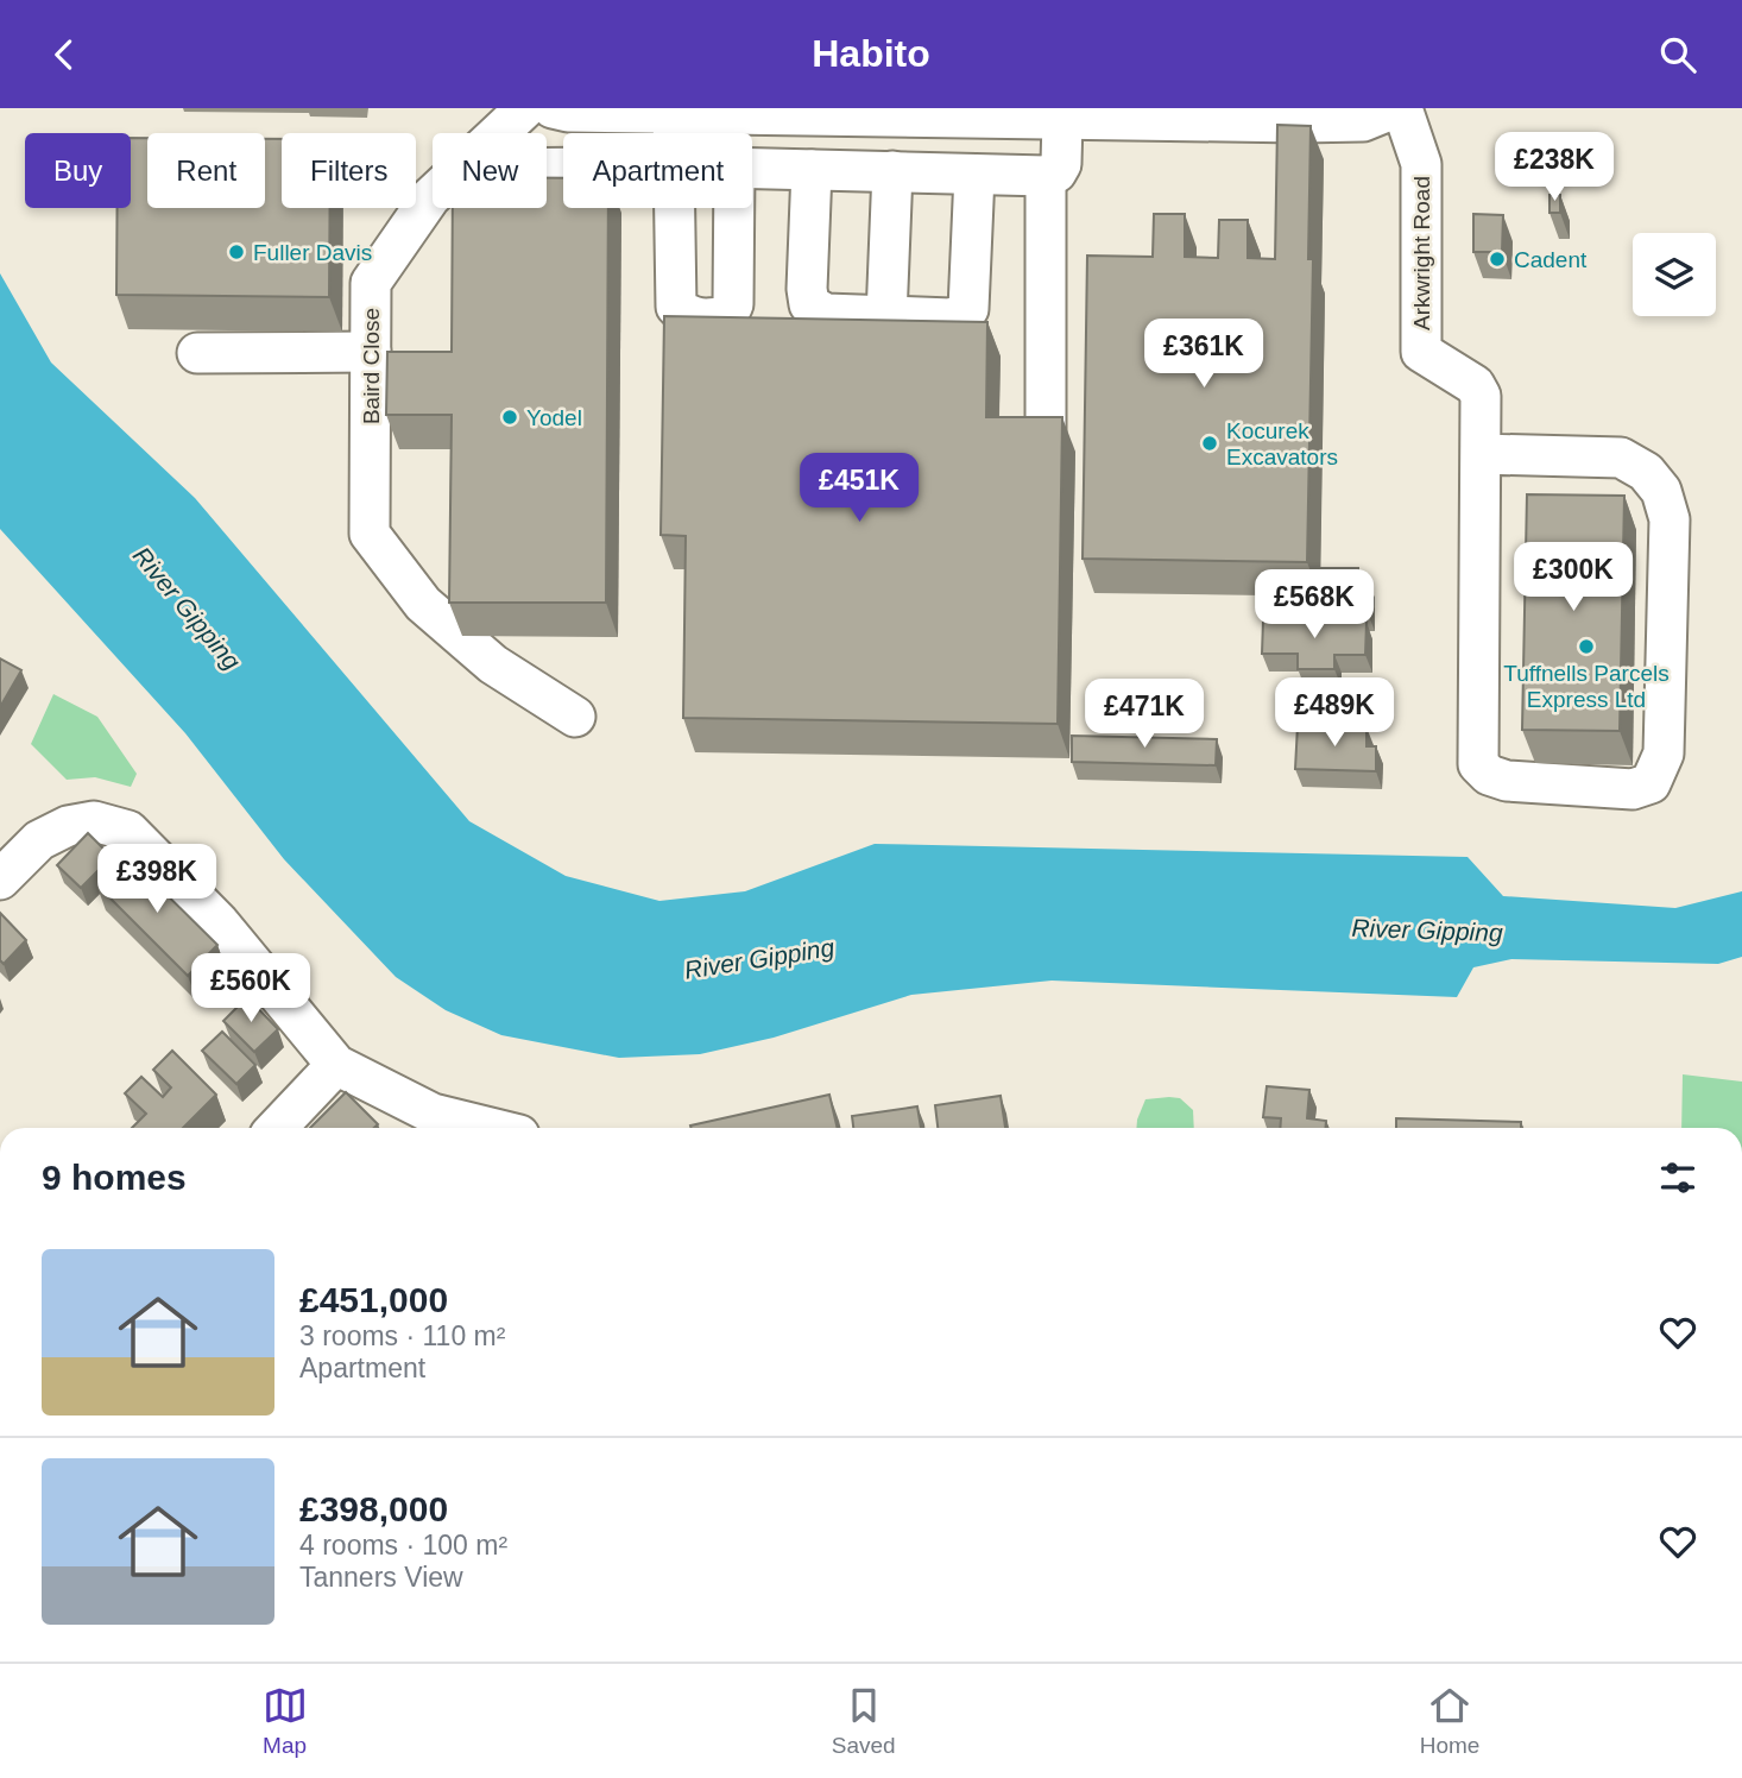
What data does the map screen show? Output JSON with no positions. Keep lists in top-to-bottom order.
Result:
{
  "streets": {
    "street": ["Arkwright Road", "Baird Close"]
  },
  "water": ["River Gipping"],
  "places": [
    "Fuller Davis",
    "Cadent",
    "Yodel",
    "Kocurek Excavators",
    "Tuffnells Parcels Express Ltd"
  ],
  "page": {
    "header": "Habito",
    "price": [
      "£238K",
      "£361K",
      "£451K",
      "£300K",
      "£568K",
      "£489K",
      "£471K",
      "£398K",
      "£560K"
    ],
    "chip": [
      "Buy",
      "Rent",
      "Filters",
      "New",
      "Apartment"
    ],
    "heading": "9 homes",
    "list": [
      {
        "name": "£451,000",
        "note": "3 rooms · 110 m² · Apartment"
      },
      {
        "name": "£398,000",
        "note": "4 rooms · 100 m² · Tanners View"
      }
    ],
    "tabs": ["Map", "Saved", "Home"]
  }
}
